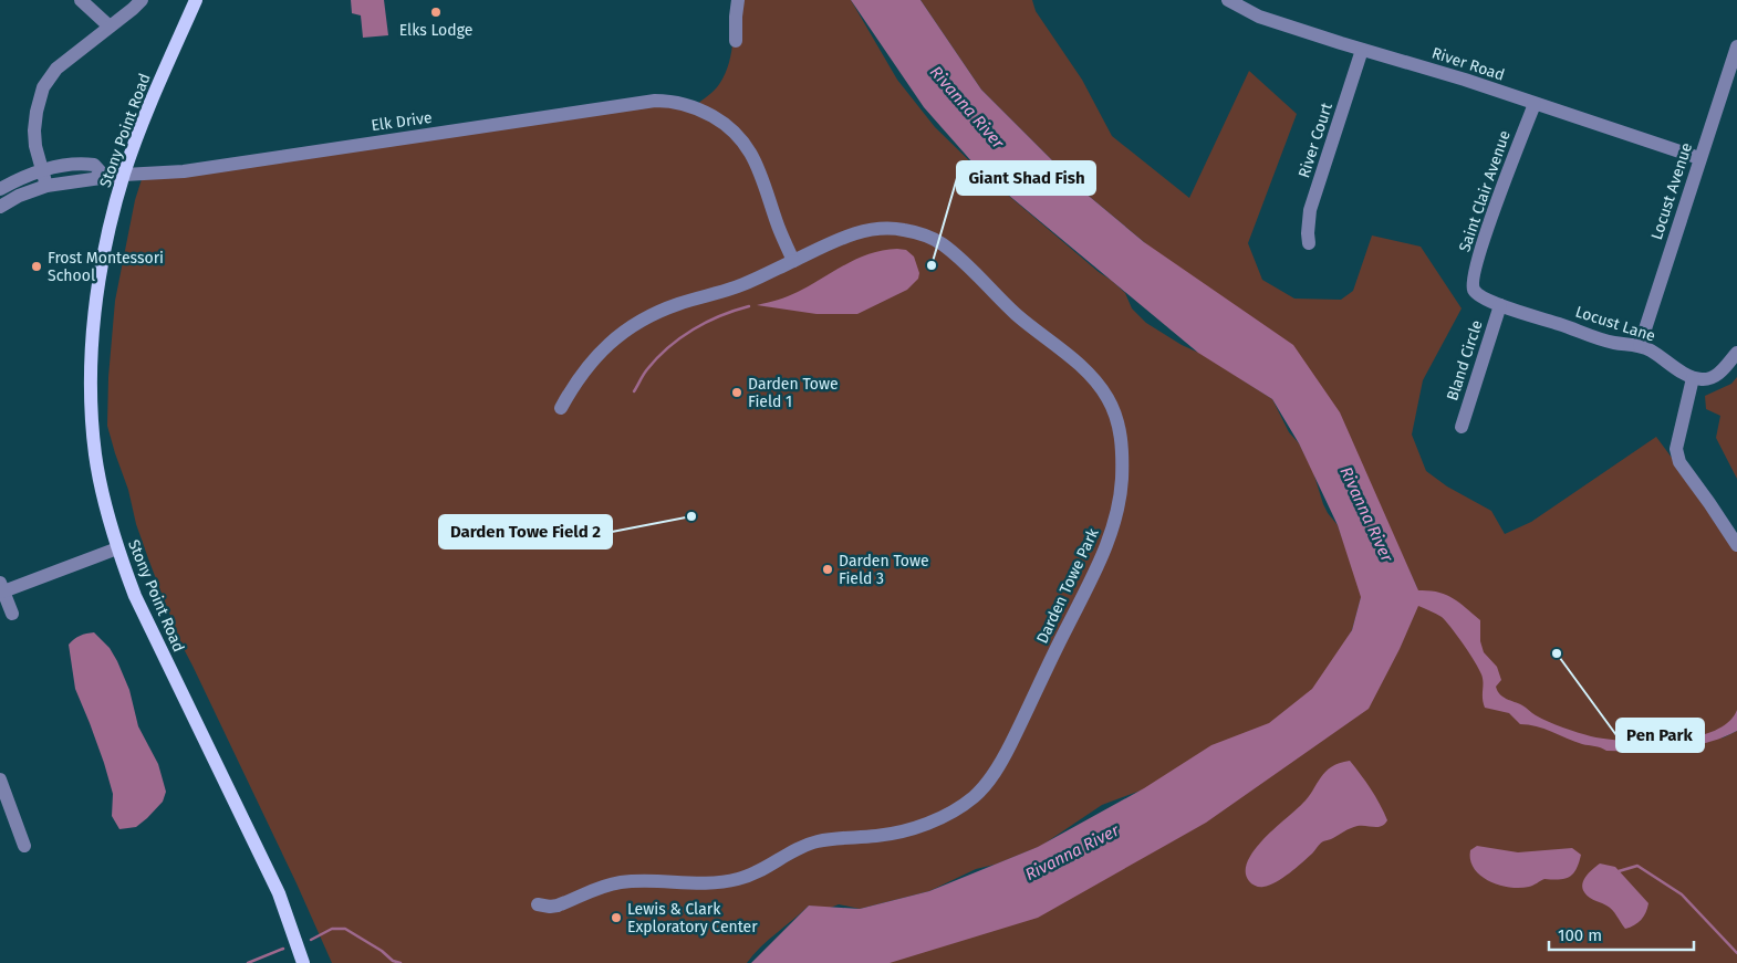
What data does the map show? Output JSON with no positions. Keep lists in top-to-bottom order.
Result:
{
  "streets": {
    "main road": ["Stony Point Road"],
    "street": [
      "River Road",
      "Elk Drive",
      "River Court",
      "Saint Clair Avenue",
      "Locust Avenue",
      "Locust Lane",
      "Bland Circle",
      "Darden Towe Park"
    ]
  },
  "crossings": [
    ["River Road", "River Court"],
    ["River Road", "Saint Clair Avenue"],
    ["River Road", "Locust Avenue"],
    ["Elk Drive", "Stony Point Road"],
    ["Elk Drive", "Darden Towe Park"],
    ["Saint Clair Avenue", "Locust Lane"],
    ["Locust Avenue", "Locust Lane"],
    ["Locust Lane", "Bland Circle"]
  ],
  "water": ["Rivanna River"],
  "places": [
    "Elks Lodge",
    "Giant Shad Fish",
    "Frost Montessori School",
    "Darden Towe Field 1",
    "Darden Towe Field 2",
    "Darden Towe Field 3",
    "Pen Park",
    "Lewis & Clark Exploratory Center"
  ],
  "scale_bar": "100 m"
}
